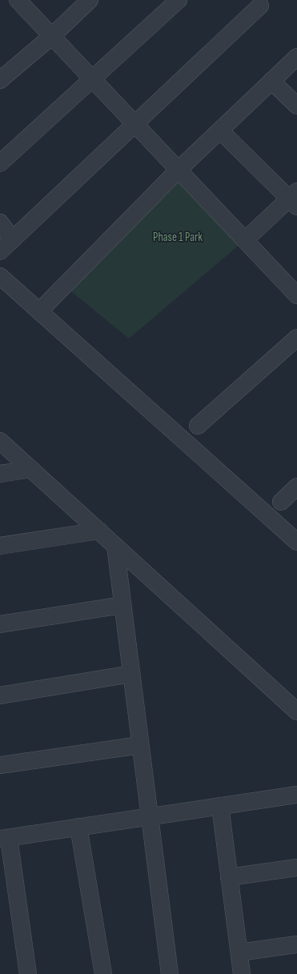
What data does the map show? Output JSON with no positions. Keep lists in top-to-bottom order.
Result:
{
  "parks": ["Phase 1 Park"]
}
